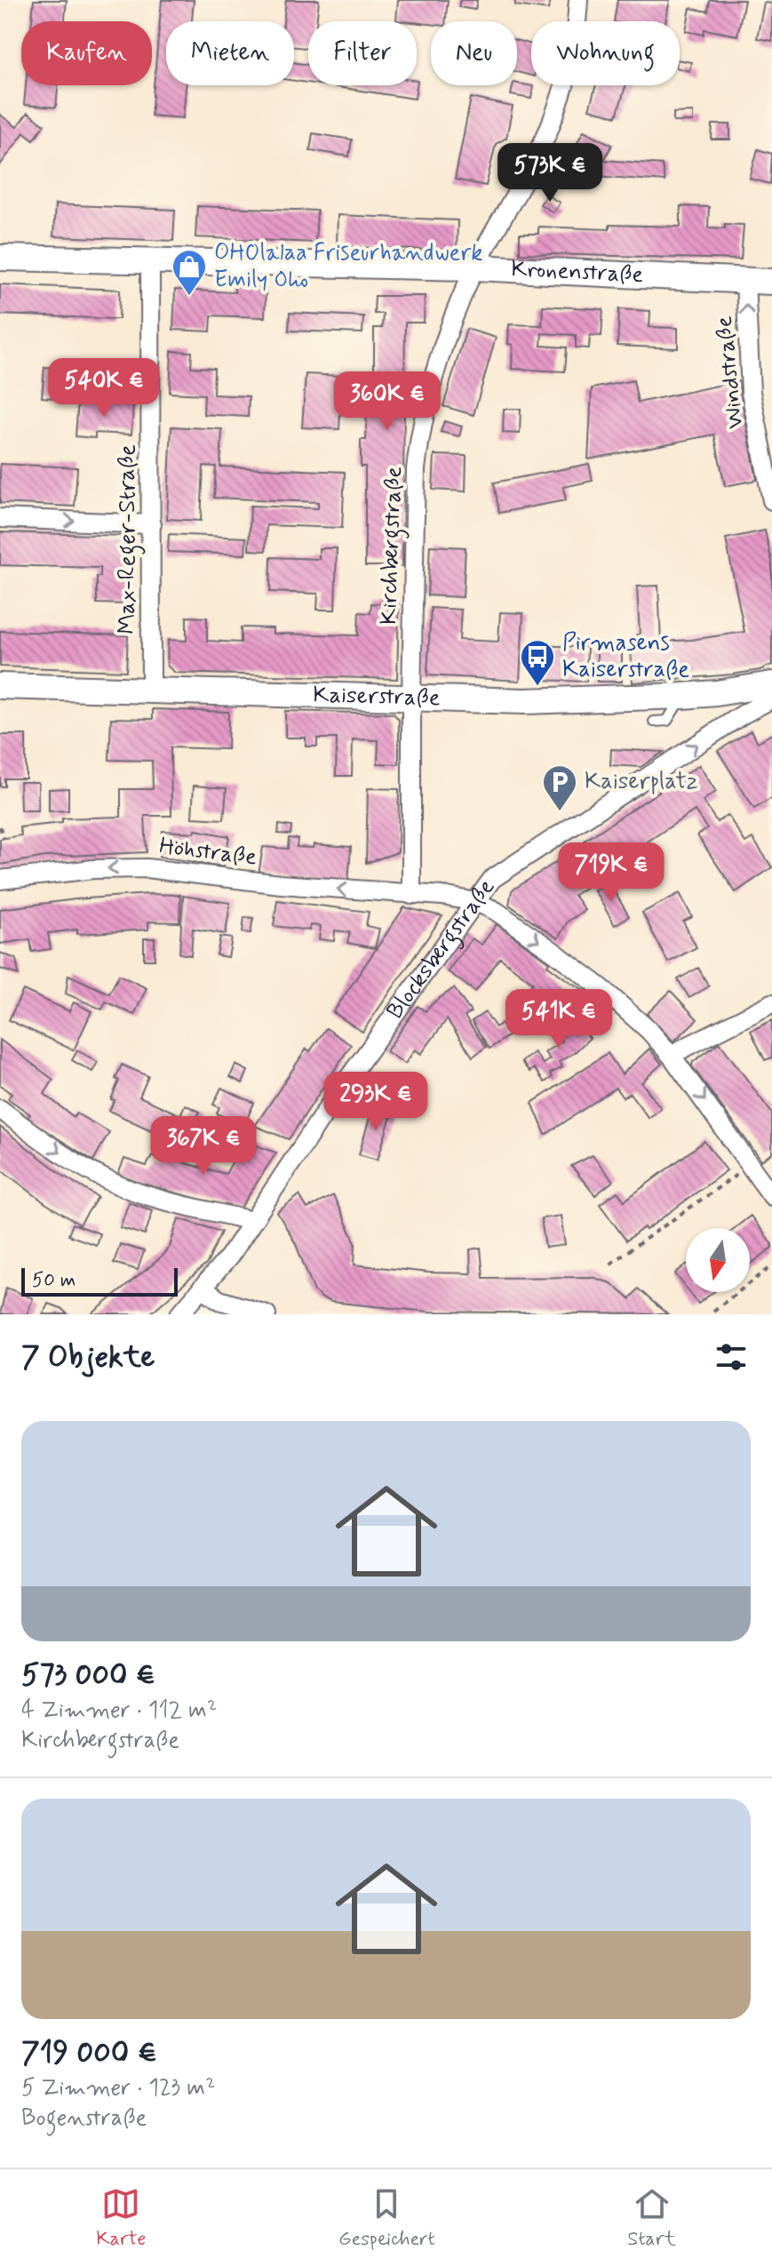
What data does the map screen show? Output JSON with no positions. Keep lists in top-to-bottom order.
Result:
{
  "streets": {
    "street": [
      "Kronenstraße",
      "Windstraße",
      "Max-Reger-Straße",
      "Kirchbergstraße",
      "Kaiserstraße",
      "Höhstraße",
      "Blocksbergstraße"
    ]
  },
  "crossings": [
    ["Kronenstraße", "Windstraße"],
    ["Kronenstraße", "Max-Reger-Straße"],
    ["Kronenstraße", "Kirchbergstraße"],
    ["Max-Reger-Straße", "Kaiserstraße"],
    ["Kirchbergstraße", "Kaiserstraße"],
    ["Kaiserstraße", "Blocksbergstraße"]
  ],
  "one_way": ["Windstraße", "Höhstraße", "Blocksbergstraße"],
  "places": {
    "shop": ["OHOlalaa Friseurhandwerk Emily Oho"],
    "bus stop": ["Pirmasens Kaiserstraße"],
    "parking": ["Kaiserplatz"]
  },
  "scale_bar": "50 m",
  "north": "bottom",
  "page": {
    "chip": [
      "Kaufen",
      "Mieten",
      "Filter",
      "Neu",
      "Wohnung"
    ],
    "price": [
      "573K €",
      "540K €",
      "360K €",
      "719K €",
      "541K €",
      "293K €",
      "367K €"
    ],
    "scale": "50 m",
    "heading": "7 Objekte",
    "list": [
      {
        "name": "573 000 €",
        "note": "4 Zimmer · 112 m² · Kirchbergstraße"
      },
      {
        "name": "719 000 €",
        "note": "5 Zimmer · 123 m² · Bogenstraße"
      }
    ],
    "tabs": ["Karte", "Gespeichert", "Start"]
  }
}
